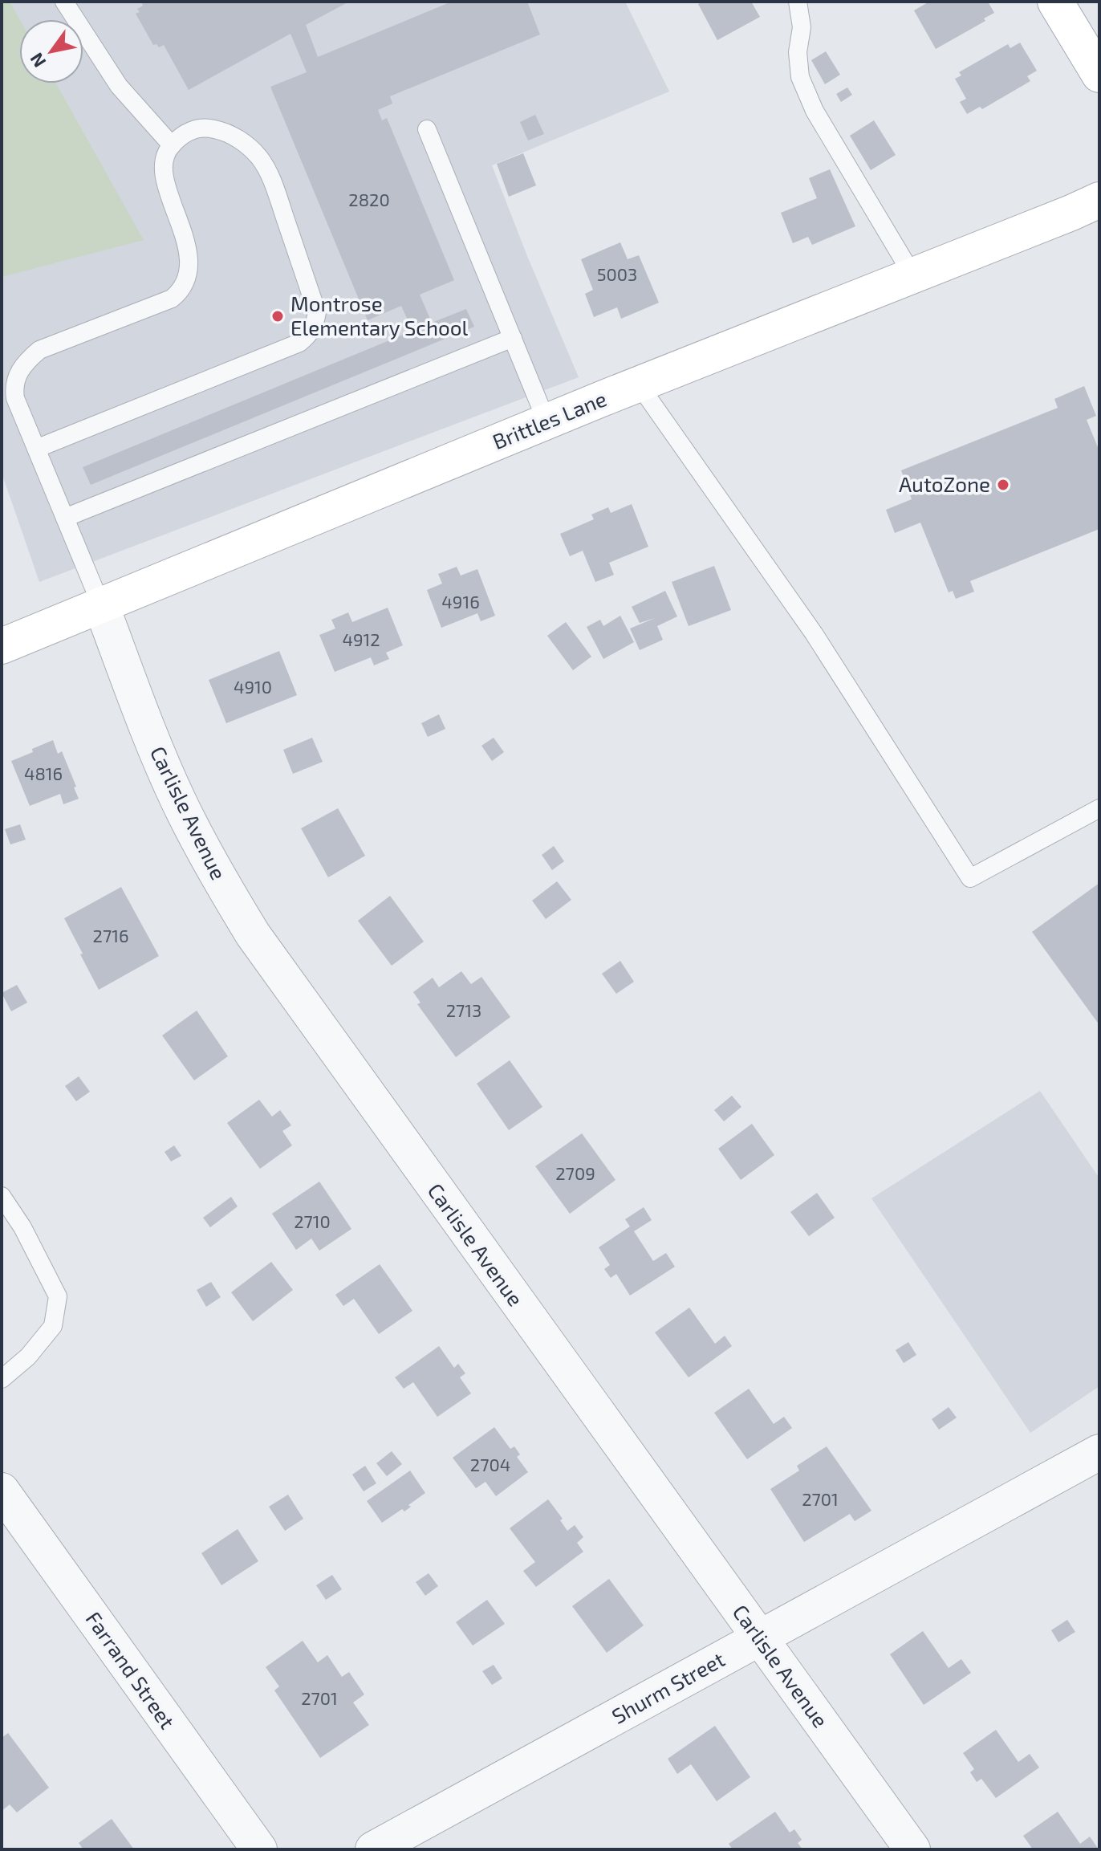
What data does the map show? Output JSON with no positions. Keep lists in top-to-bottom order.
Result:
{
  "streets": {
    "main road": ["Brittles Lane"],
    "street": ["Carlisle Avenue", "Farrand Street", "Shurm Street"]
  },
  "crossings": [
    ["Brittles Lane", "Carlisle Avenue"],
    ["Carlisle Avenue", "Shurm Street"]
  ],
  "places": ["Montrose Elementary School", "AutoZone"],
  "house_numbers": [
    "2820",
    "5003",
    "4916",
    "4912",
    "4910",
    "4816",
    "2716",
    "2713",
    "2709",
    "2710",
    "2704",
    "2701",
    "2701"
  ],
  "north": "bottom left"
}
